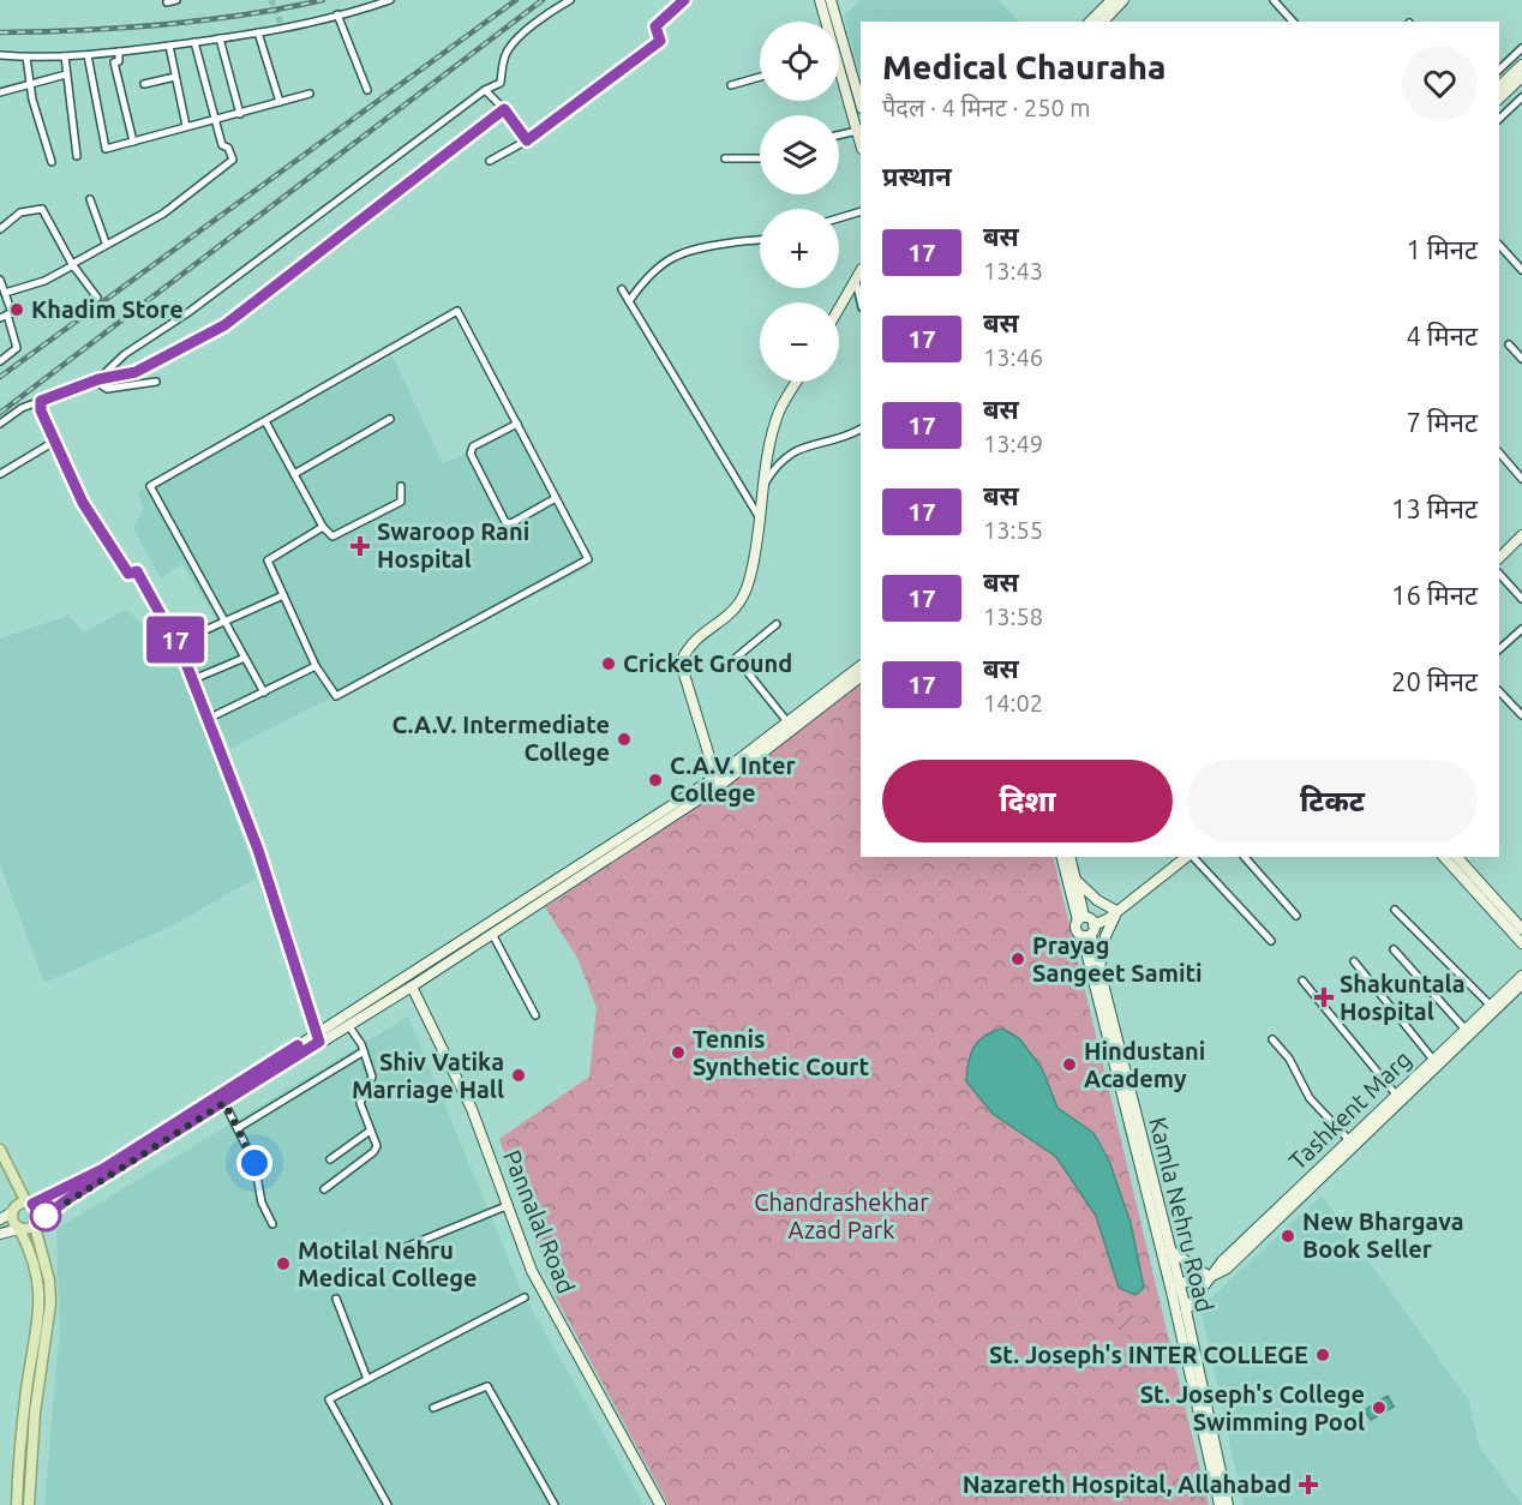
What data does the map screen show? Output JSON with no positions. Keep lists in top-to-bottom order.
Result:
{
  "streets": {
    "main road": ["Tashkent Marg", "Kamla Nehru Road", "Pannalal Road"]
  },
  "crossings": [
    ["Tashkent Marg", "Kamla Nehru Road"]
  ],
  "parks": ["Chandrashekhar Azad Park"],
  "places": {
    "other": [
      "Khadim Store",
      "Cricket Ground",
      "C.A.V. Intermediate College",
      "C.A.V. Inter College",
      "Prayag Sangeet Samiti",
      "Tennis Synthetic Court",
      "Hindustani Academy",
      "Shiv Vatika Marriage Hall",
      "New Bhargava Book Seller",
      "Motilal Nehru Medical College",
      "St. Joseph's INTER COLLEGE",
      "St. Joseph's College Swimming Pool"
    ],
    "health": ["Swaroop Rani Hospital", "Shakuntala Hospital", "Nazareth Hospital, Allahabad"]
  },
  "lines": ["bus line 17"],
  "page": {
    "on_map": "17",
    "map_buttons": ["+", "−"],
    "heading": [
      ["Medical Chauraha", "पैदल · 4 मिनट · 250 m"],
      "प्रस्थान"
    ],
    "list": [
      {
        "mark": "17",
        "name": "बस",
        "note": "13:43",
        "value": "1 मिनट"
      },
      {
        "mark": "17",
        "name": "बस",
        "note": "13:46",
        "value": "4 मिनट"
      },
      {
        "mark": "17",
        "name": "बस",
        "note": "13:49",
        "value": "7 मिनट"
      },
      {
        "mark": "17",
        "name": "बस",
        "note": "13:55",
        "value": "13 मिनट"
      },
      {
        "mark": "17",
        "name": "बस",
        "note": "13:58",
        "value": "16 मिनट"
      },
      {
        "mark": "17",
        "name": "बस",
        "note": "14:02",
        "value": "20 मिनट"
      }
    ],
    "buttons": ["दिशा", "टिकट"]
  }
}
